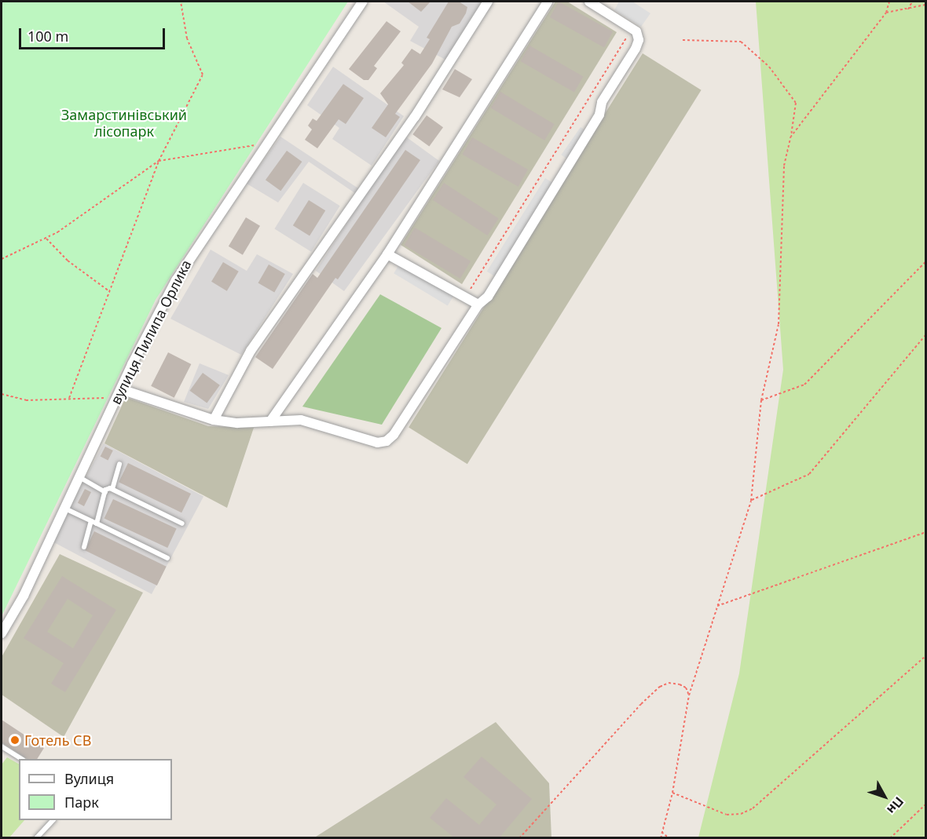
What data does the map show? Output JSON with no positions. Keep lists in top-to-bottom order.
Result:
{
  "streets": {
    "street": ["вулиця Пилипа Орлика"]
  },
  "parks": ["Замарстинівський лісопарк"],
  "places": ["Готель СВ"],
  "legend": ["Вулиця", "Парк"],
  "scale_bar": "100 m",
  "north": "bottom right"
}
